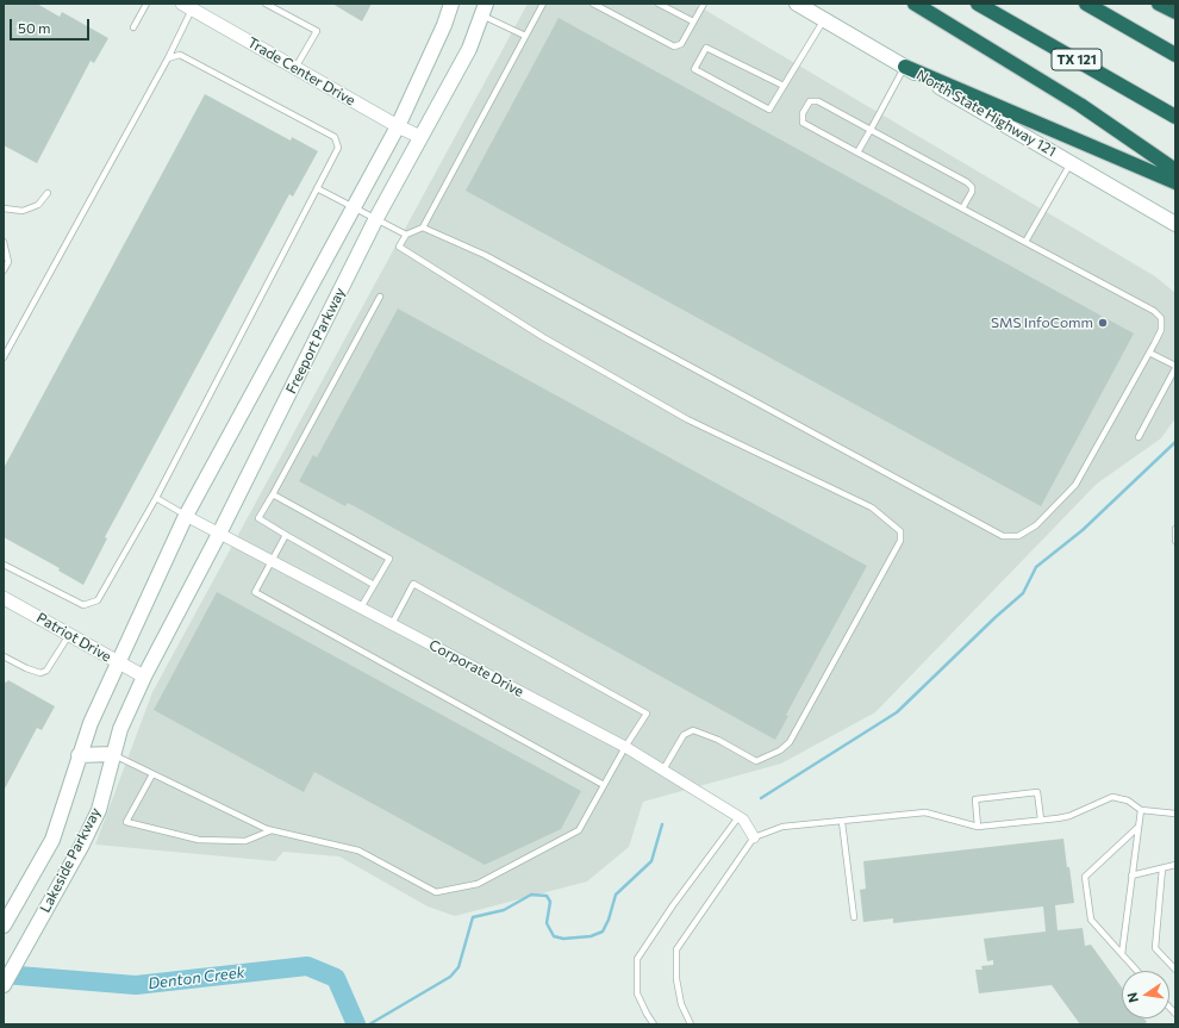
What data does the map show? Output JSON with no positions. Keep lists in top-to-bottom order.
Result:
{
  "streets": {
    "highway": ["TX 121"],
    "main road": ["North State Highway 121", "Freeport Parkway", "Lakeside Parkway"],
    "street": ["Trade Center Drive", "Patriot Drive", "Corporate Drive"]
  },
  "crossings": [
    ["Trade Center Drive", "Freeport Parkway"],
    ["Freeport Parkway", "Patriot Drive"],
    ["Freeport Parkway", "Corporate Drive"],
    ["Freeport Parkway", "Lakeside Parkway"],
    ["Patriot Drive", "Lakeside Parkway"]
  ],
  "water": ["Denton Creek"],
  "places": ["SMS InfoComm"],
  "scale_bar": "50 m",
  "north": "left"
}
